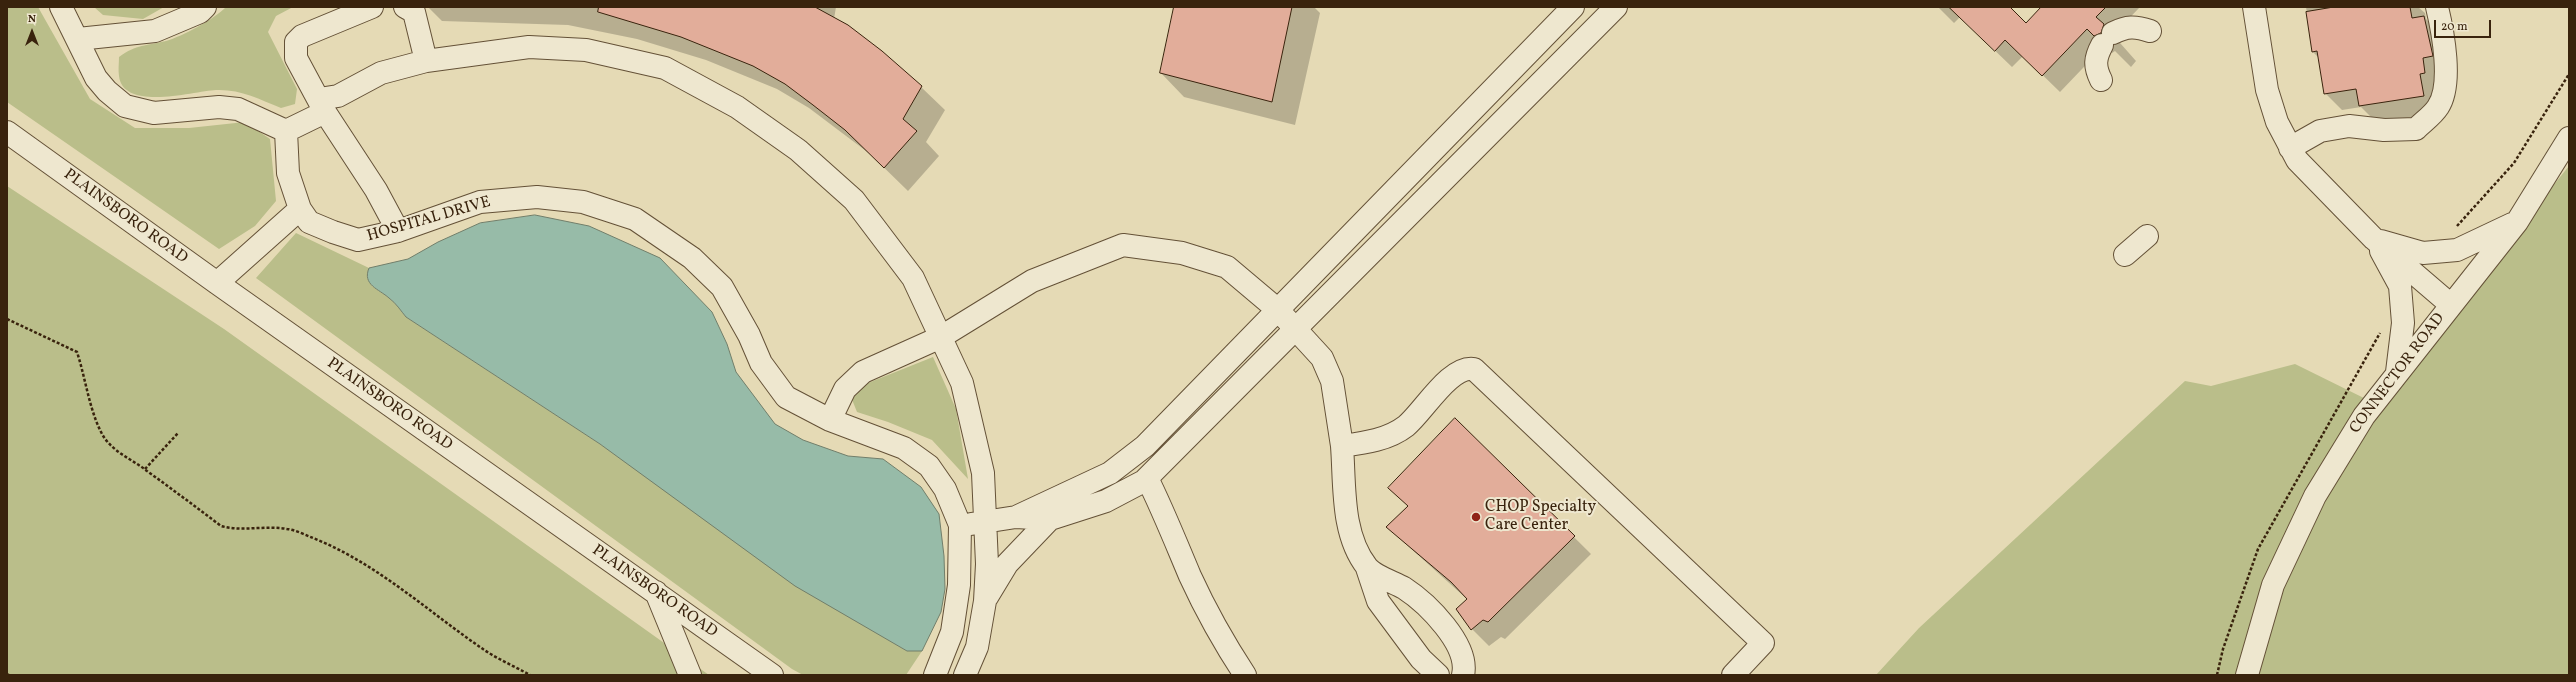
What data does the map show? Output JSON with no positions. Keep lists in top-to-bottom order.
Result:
{
  "streets": {
    "street": ["PLAINSBORO ROAD", "HOSPITAL DRIVE", "CONNECTOR ROAD"]
  },
  "places": ["CHOP Specialty Care Center"],
  "scale_bar": "20 m",
  "north": "top"
}
